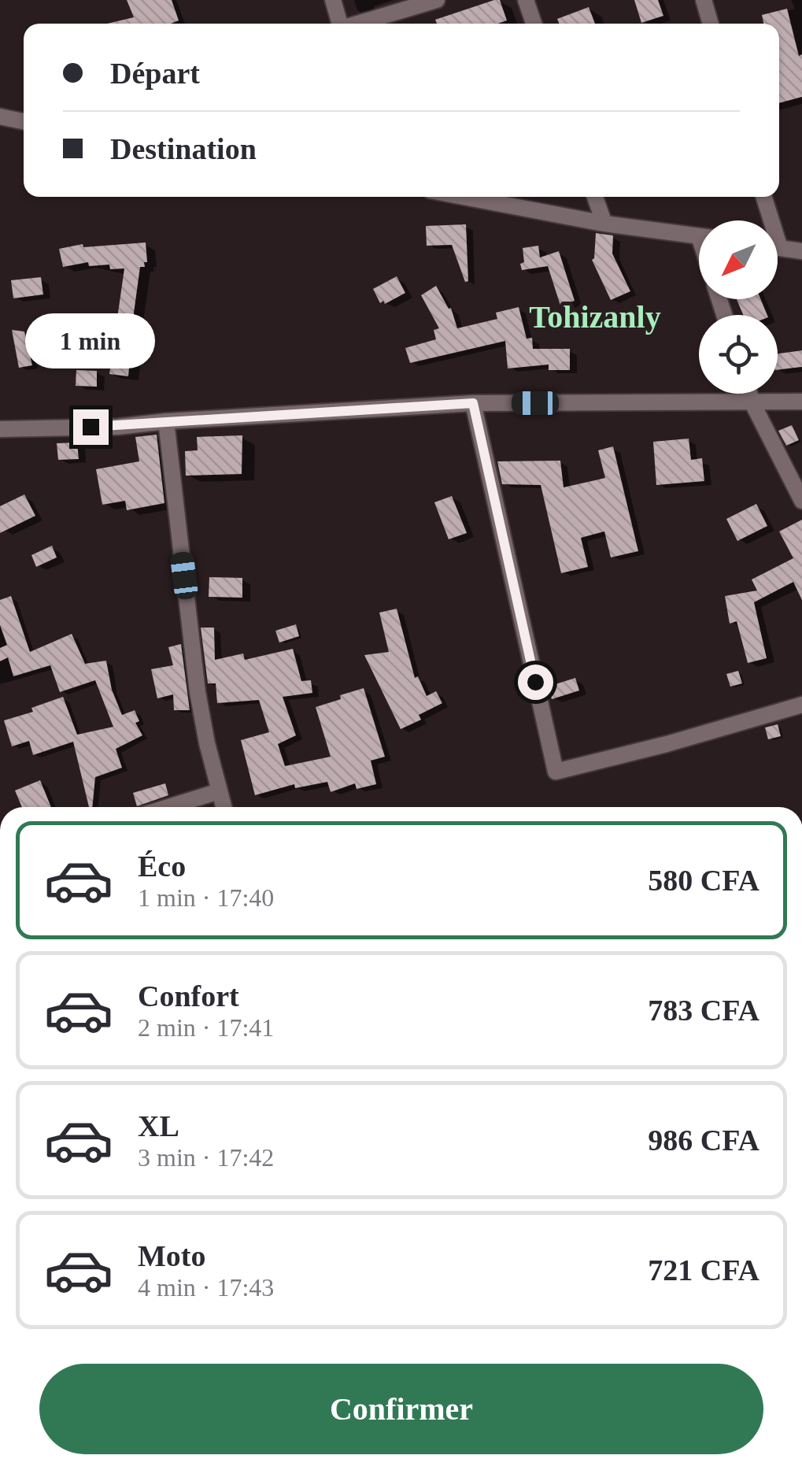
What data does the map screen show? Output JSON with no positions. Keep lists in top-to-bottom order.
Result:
{
  "districts": ["Tohizanly"],
  "north": "bottom left",
  "page": {
    "banner": ["Départ", "Destination"],
    "bubble": "1 min",
    "list": [
      {
        "name": "Éco",
        "note": "1 min · 17:40",
        "value": "580 CFA"
      },
      {
        "name": "Confort",
        "note": "2 min · 17:41",
        "value": "783 CFA"
      },
      {
        "name": "XL",
        "note": "3 min · 17:42",
        "value": "986 CFA"
      },
      {
        "name": "Moto",
        "note": "4 min · 17:43",
        "value": "721 CFA"
      }
    ],
    "buttons": "Confirmer"
  }
}
